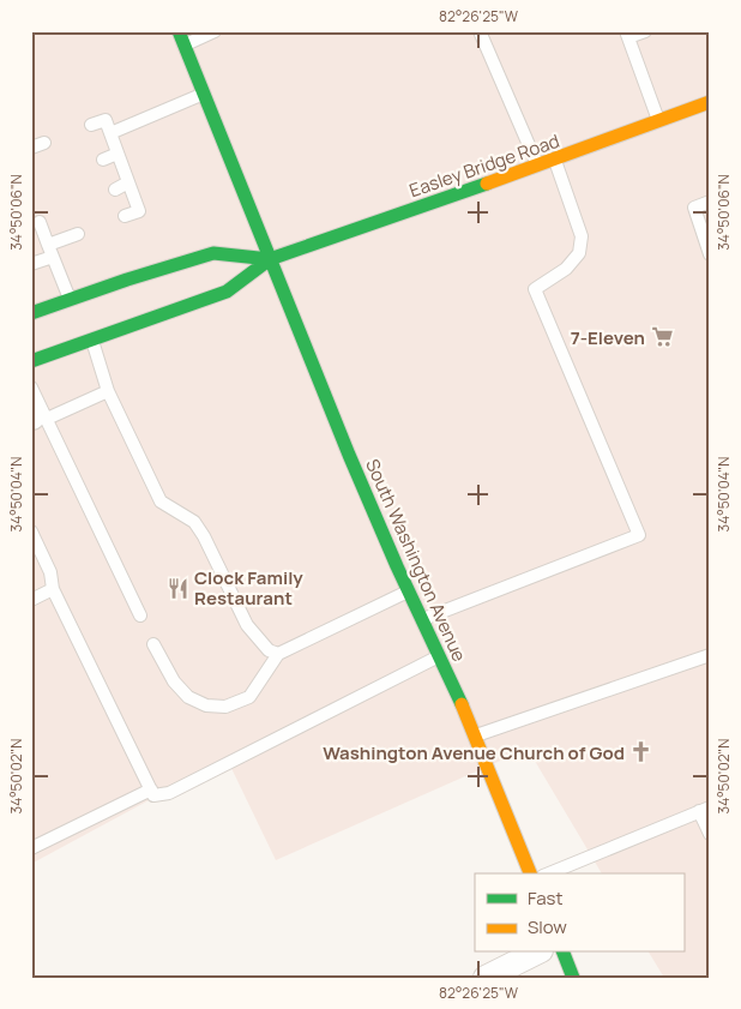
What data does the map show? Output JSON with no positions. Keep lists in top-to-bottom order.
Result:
{
  "streets": {
    "main road": ["Easley Bridge Road", "South Washington Avenue"]
  },
  "crossings": [
    ["Easley Bridge Road", "South Washington Avenue"]
  ],
  "places": {
    "supermarket": ["7-Eleven"],
    "restaurant": ["Clock Family Restaurant"],
    "church": ["Washington Avenue Church of God"]
  },
  "legend": ["Fast", "Slow"],
  "coordinates": [
    "82°26'25\"W",
    "34°50'06\"N",
    "34°50'04\"N",
    "34°50'02\"N"
  ]
}
